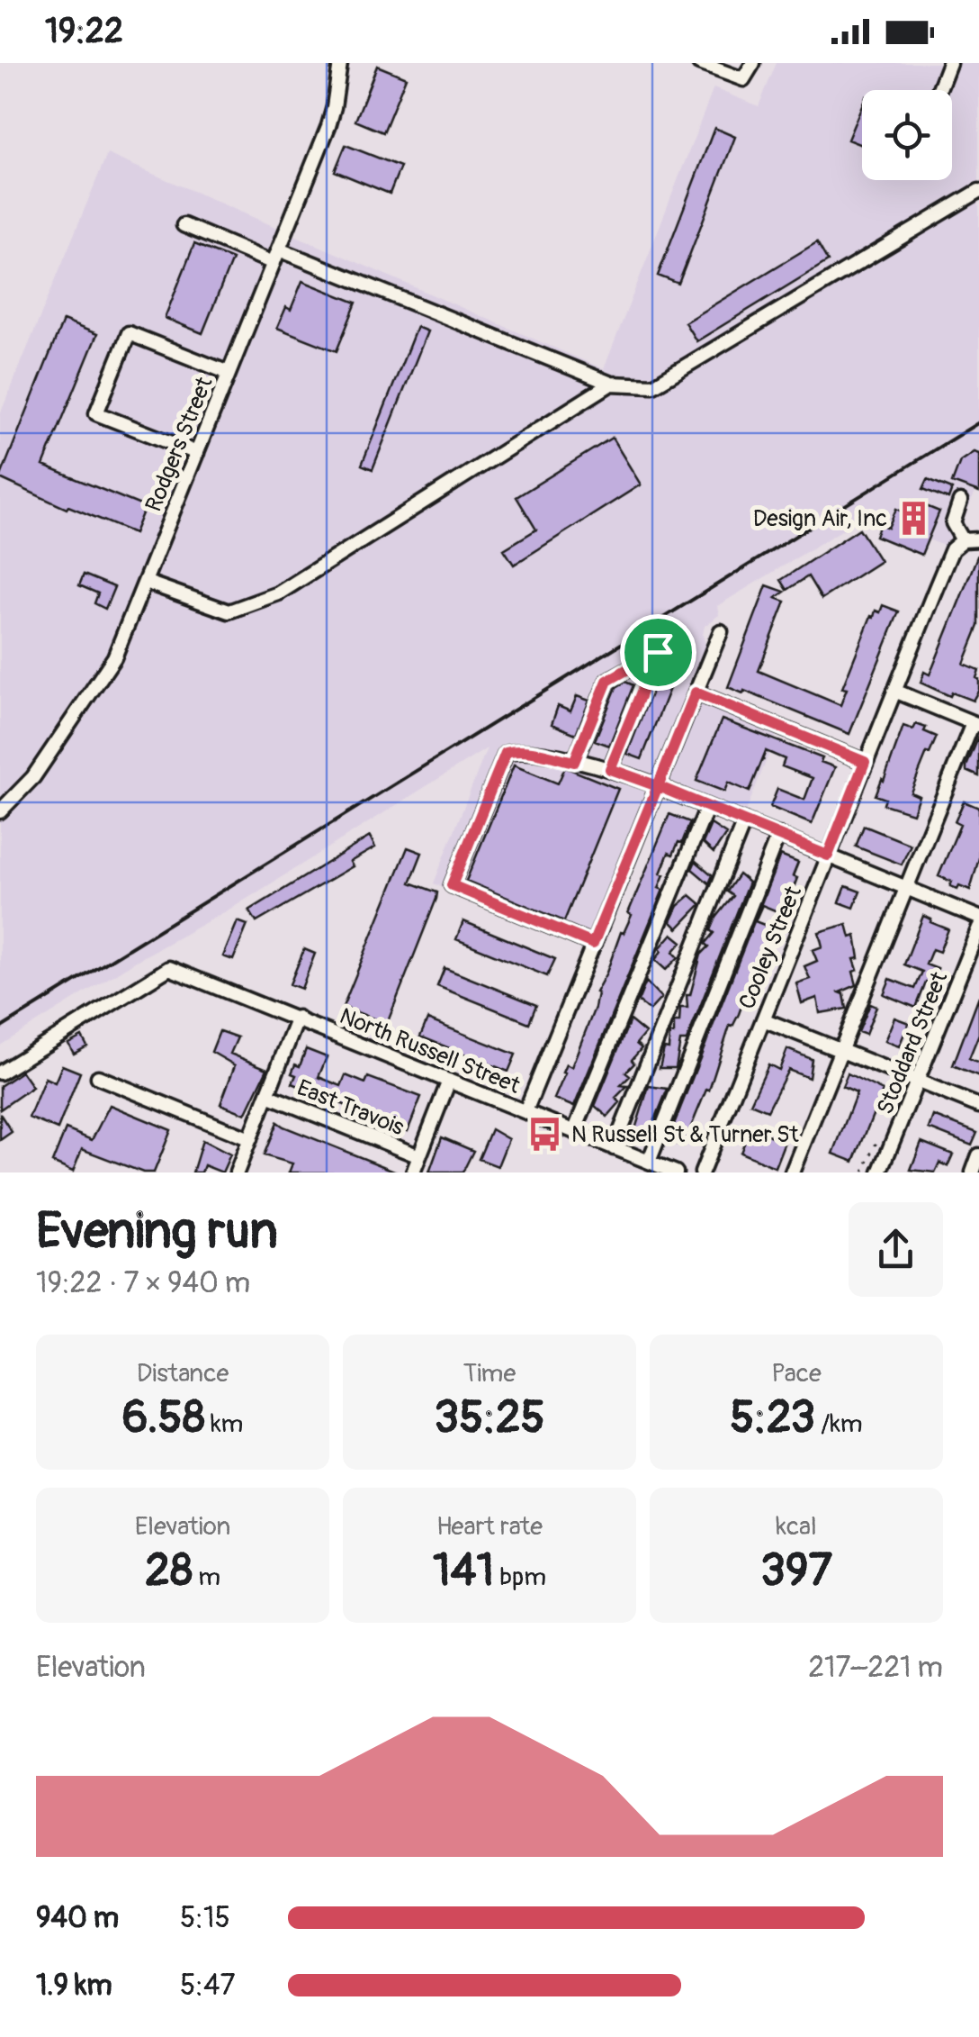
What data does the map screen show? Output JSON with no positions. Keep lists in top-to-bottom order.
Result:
{
  "streets": {
    "street": [
      "Rodgers Street",
      "Cooley Street",
      "Stoddard Street",
      "North Russell Street",
      "East Travois"
    ]
  },
  "places": {
    "building": ["Design Air, Inc"],
    "bus stop": ["N Russell St & Turner St"]
  },
  "page": {
    "status": "19:22",
    "heading": ["Evening run", "19:22 · 7 × 940 m"],
    "stats": [
      ["Distance", "6.58 km"],
      ["Time", "35:25"],
      ["Pace", "5:23 /km"],
      ["Elevation", "28 m"],
      ["Heart rate", "141 bpm"],
      ["kcal", "397"]
    ],
    "chart": ["Elevation", "217–221 m"],
    "list": [
      {
        "name": "940 m",
        "note": "5:15"
      },
      {
        "name": "1.9 km",
        "note": "5:47"
      }
    ]
  }
}
